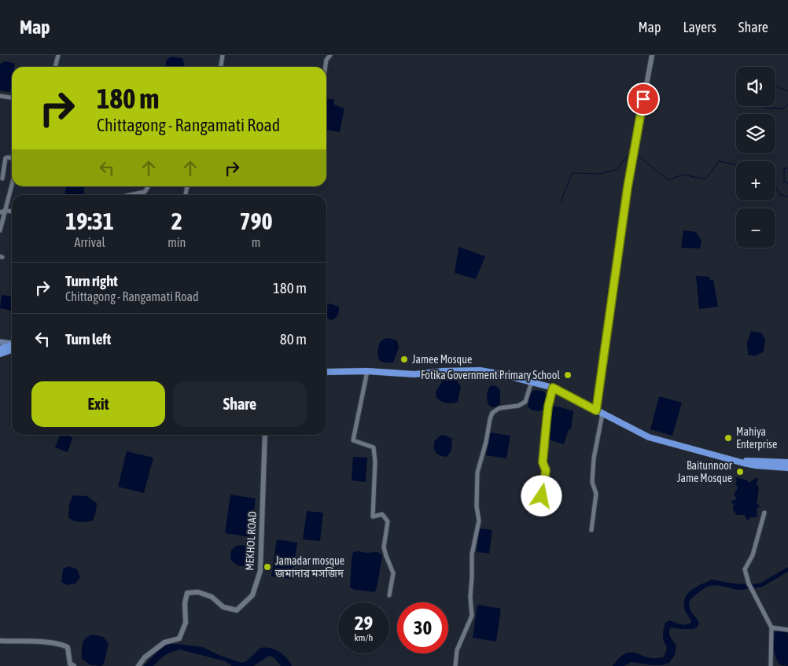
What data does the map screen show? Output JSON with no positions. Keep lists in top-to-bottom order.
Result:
{
  "streets": {
    "street": ["MEKHOL ROAD"]
  },
  "places": [
    "Jamee Mosque",
    "Fotika Government Primary School",
    "Mahiya Enterprise",
    "Baitunnoor Jame Mosque",
    "Jamadar mosque জমাদার মসজিদ"
  ],
  "page": {
    "header": "Map",
    "nav": ["Map", "Layers", "Share"],
    "map_buttons": ["+", "−"],
    "turn": ["180 m", "Chittagong - Rangamati Road"],
    "eta": [
      "19:31",
      "Arrival",
      "2",
      "min",
      "790",
      "m"
    ],
    "list": [
      {
        "name": "Turn right",
        "note": "Chittagong - Rangamati Road",
        "value": "180 m"
      },
      {
        "name": "Turn left",
        "value": "80 m"
      }
    ],
    "buttons": ["Exit", "Share"],
    "speed": "29 km/h",
    "limit": "30"
  }
}
